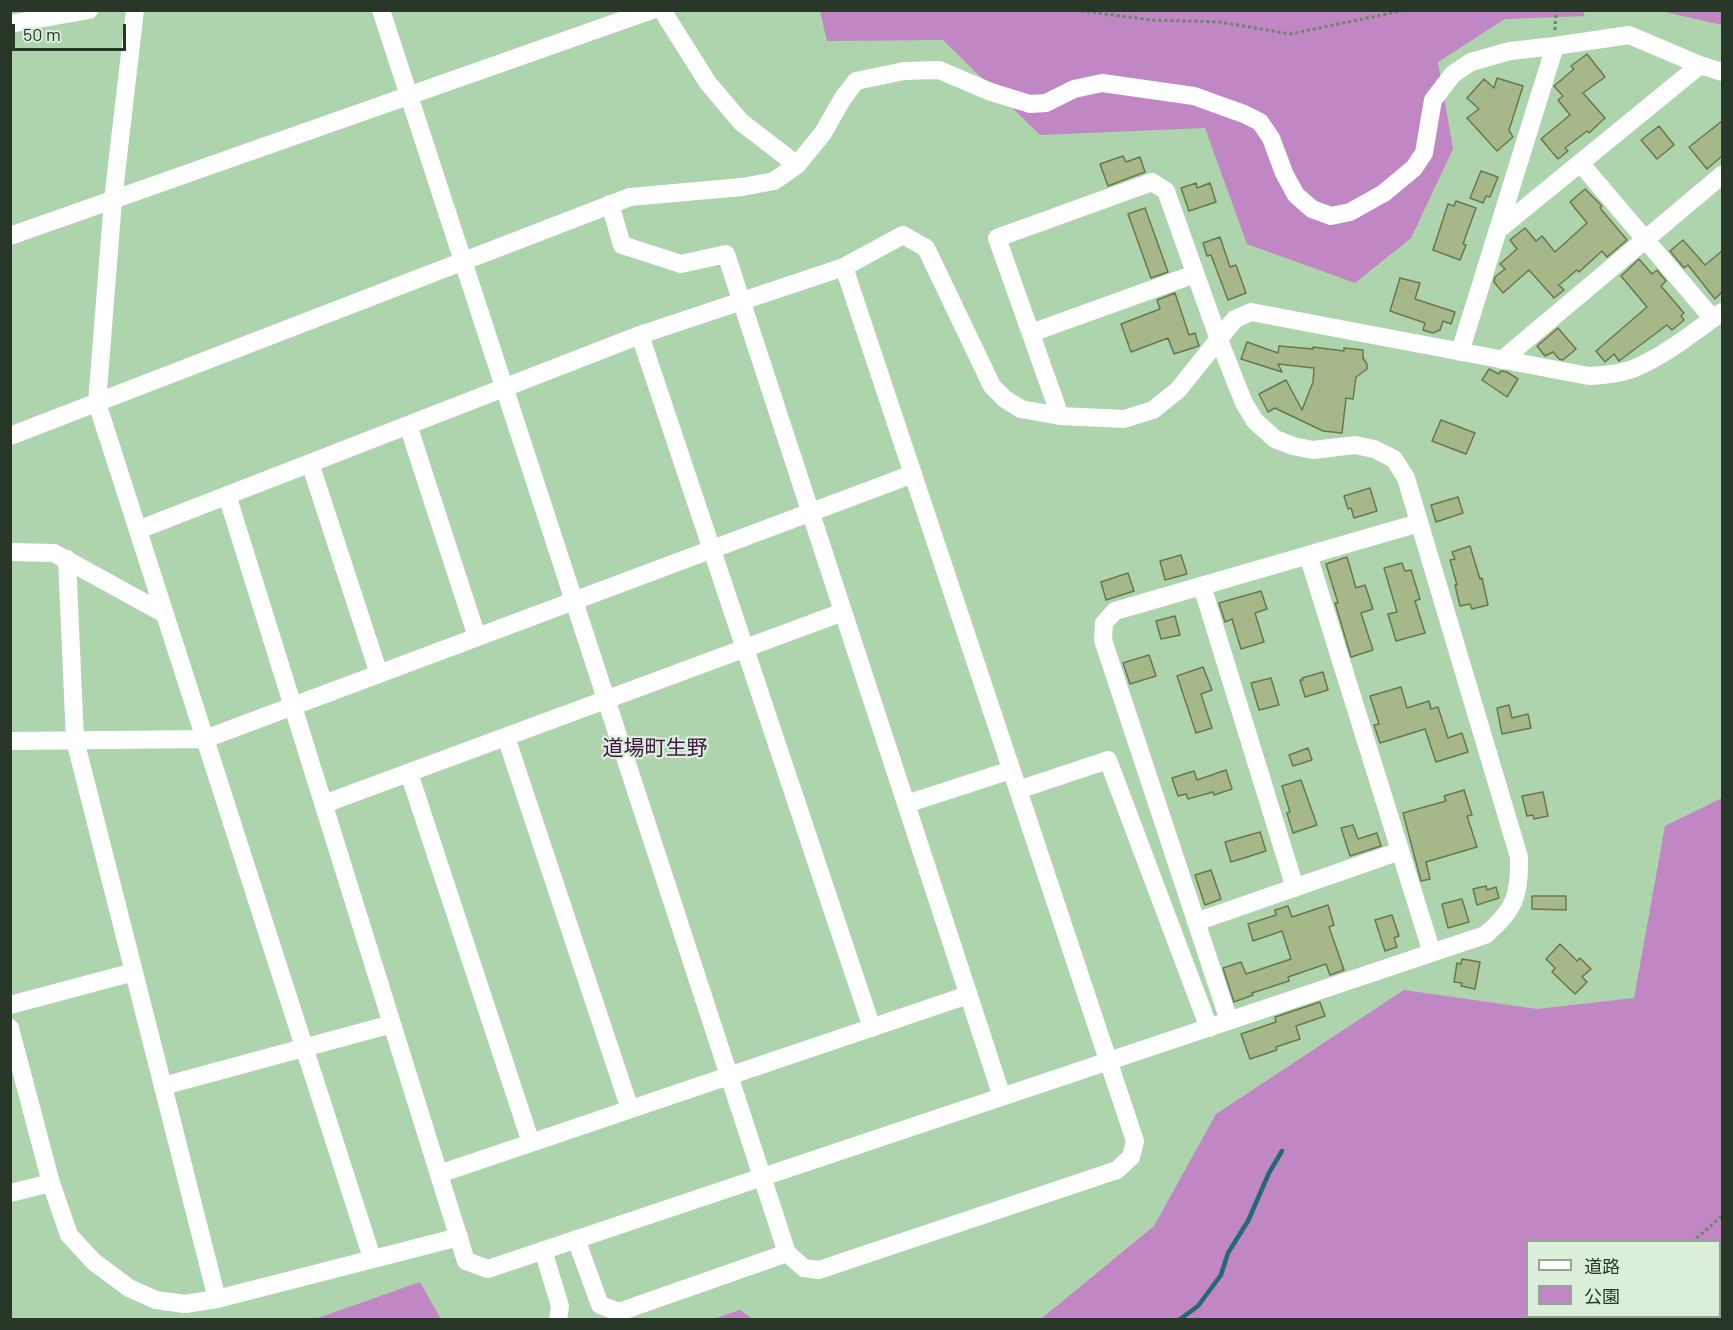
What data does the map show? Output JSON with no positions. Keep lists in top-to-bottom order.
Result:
{
  "districts": ["道場町生野"],
  "legend": ["道路", "公園"],
  "scale_bar": "50 m"
}
